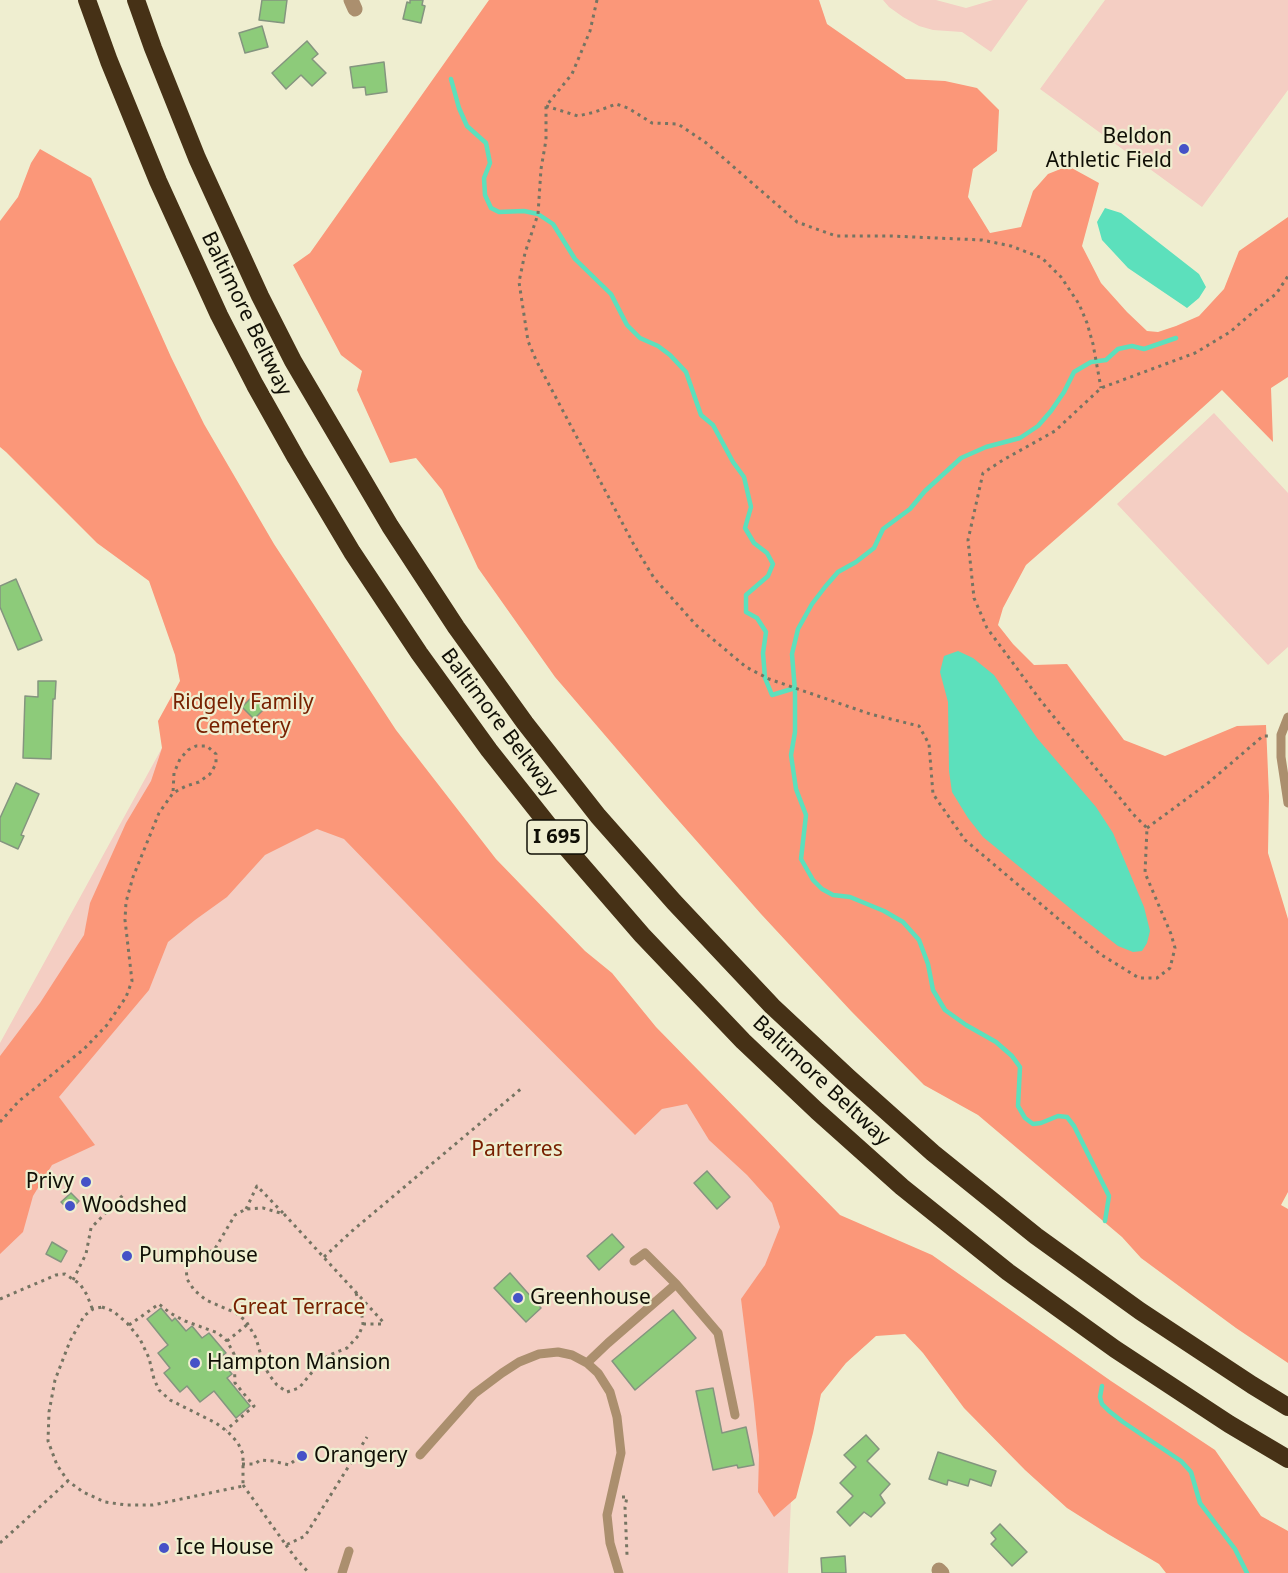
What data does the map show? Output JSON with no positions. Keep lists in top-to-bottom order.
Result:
{
  "streets": {
    "highway": ["Baltimore Beltway", "I 695"]
  },
  "parks": ["Ridgely Family Cemetery", "Parterres", "Great Terrace"],
  "places": [
    "Beldon Athletic Field",
    "Privy",
    "Woodshed",
    "Pumphouse",
    "Greenhouse",
    "Hampton Mansion",
    "Orangery",
    "Ice House"
  ]
}
